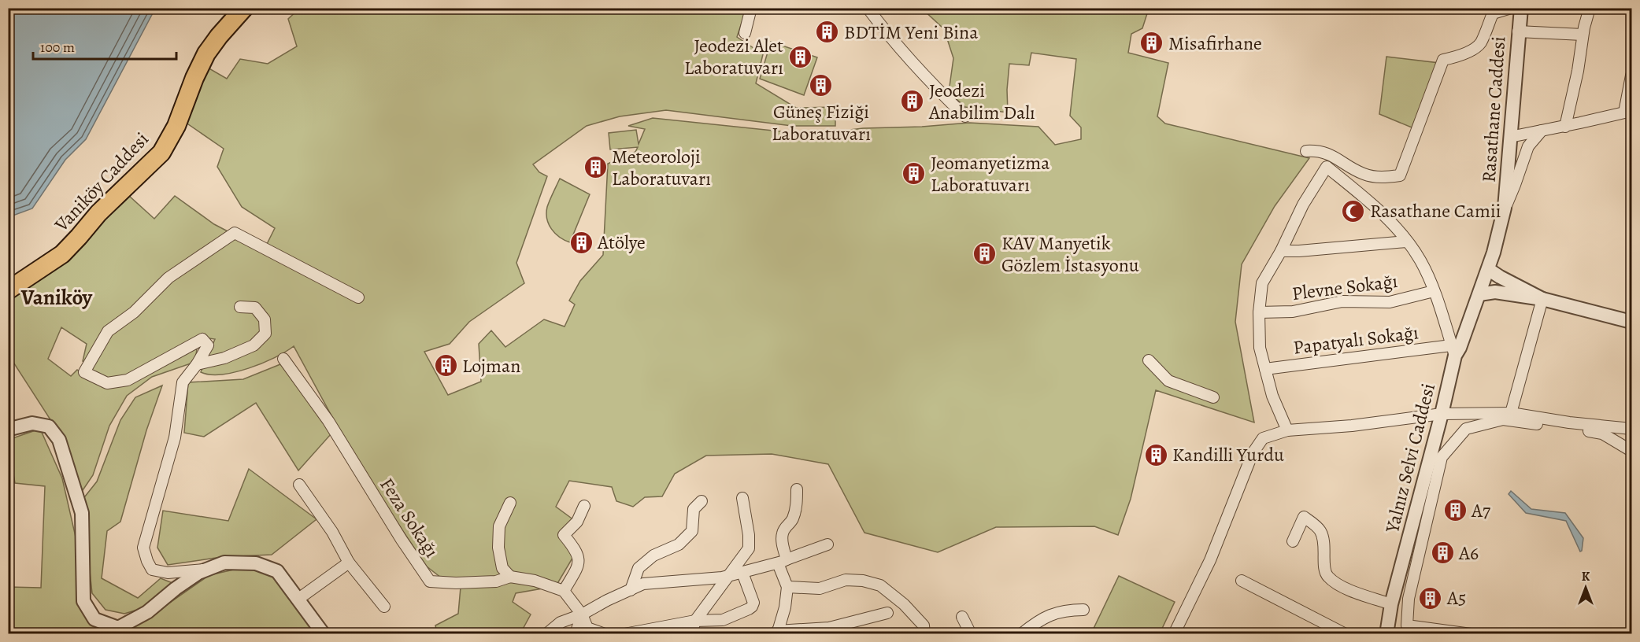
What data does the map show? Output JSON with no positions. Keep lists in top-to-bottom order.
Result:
{
  "streets": {
    "main road": ["Vaniköy Caddesi"],
    "street": [
      "Rasathane Caddesi",
      "Plevne Sokağı",
      "Papatyalı Sokağı",
      "Yalnız Selvi Caddesi",
      "Feza Sokağı"
    ]
  },
  "crossings": [
    ["Rasathane Caddesi", "Yalnız Selvi Caddesi"],
    ["Papatyalı Sokağı", "Yalnız Selvi Caddesi"]
  ],
  "districts": ["Vaniköy"],
  "places": {
    "building": [
      "BDTİM Yeni Bina",
      "Misafirhane",
      "Jeodezi Alet Laboratuvarı",
      "Güneş Fiziği Laboratuvarı",
      "Jeodezi Anabilim Dalı",
      "Meteoroloji Laboratuvarı",
      "Jeomanyetizma Laboratuvarı",
      "Atölye",
      "KAV Manyetik Gözlem İstasyonu",
      "Lojman",
      "Kandilli Yurdu",
      "A7",
      "A6",
      "A5"
    ],
    "mosque": ["Rasathane Camii"]
  },
  "scale_bar": "100 m",
  "north": "top"
}
